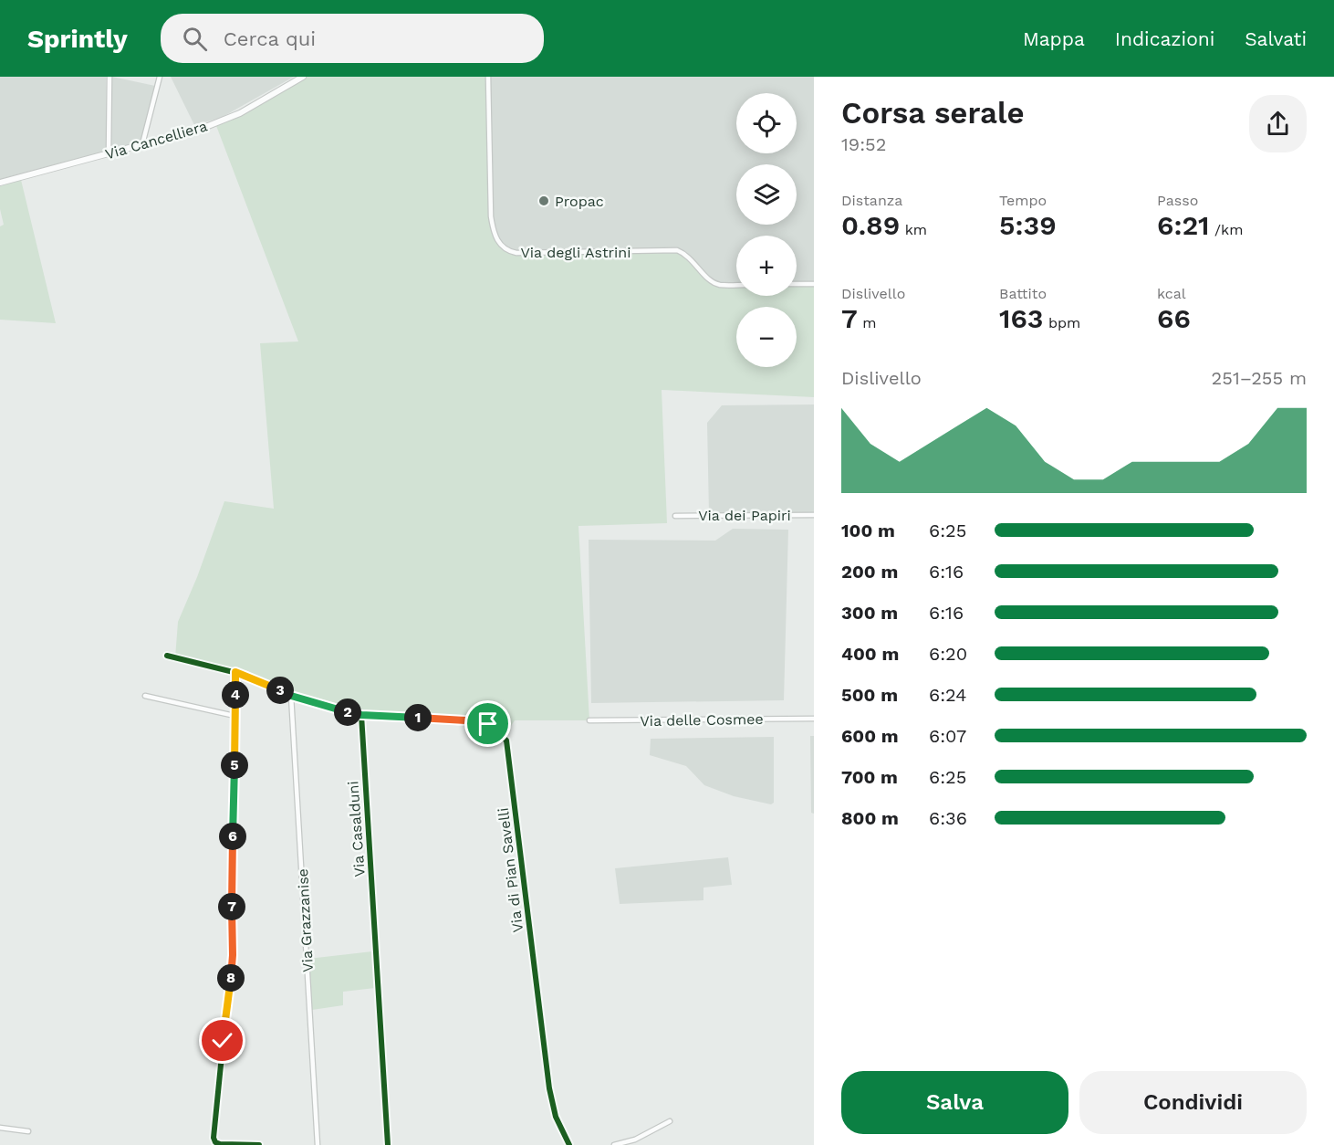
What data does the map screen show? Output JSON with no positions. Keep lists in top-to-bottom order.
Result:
{
  "streets": {
    "street": [
      "Via Cancelliera",
      "Via degli Astrini",
      "Via dei Papiri",
      "Via delle Cosmee",
      "Via Casalduni",
      "Via di Pian Savelli",
      "Via Grazzanise"
    ]
  },
  "crossings": [
    ["Via Casalduni", "Via di Pian Savelli"]
  ],
  "places": ["Propac"],
  "page": {
    "header": "Sprintly",
    "search": "Cerca qui",
    "nav": ["Mappa", "Indicazioni", "Salvati"],
    "heading": ["Corsa serale", "19:52"],
    "map_buttons": ["+", "−"],
    "stats": [
      ["Distanza", "0.89 km"],
      ["Tempo", "5:39"],
      ["Passo", "6:21 /km"],
      ["Dislivello", "7 m"],
      ["Battito", "163 bpm"],
      ["kcal", "66"]
    ],
    "chart": ["Dislivello", "251–255 m"],
    "list": [
      {
        "name": "100 m",
        "note": "6:25"
      },
      {
        "name": "200 m",
        "note": "6:16"
      },
      {
        "name": "300 m",
        "note": "6:16"
      },
      {
        "name": "400 m",
        "note": "6:20"
      },
      {
        "name": "500 m",
        "note": "6:24"
      },
      {
        "name": "600 m",
        "note": "6:07"
      },
      {
        "name": "700 m",
        "note": "6:25"
      },
      {
        "name": "800 m",
        "note": "6:36"
      }
    ],
    "pins": [
      "3",
      "4",
      "2",
      "1",
      "5",
      "6",
      "7",
      "8"
    ],
    "buttons": ["Salva", "Condividi"]
  }
}
